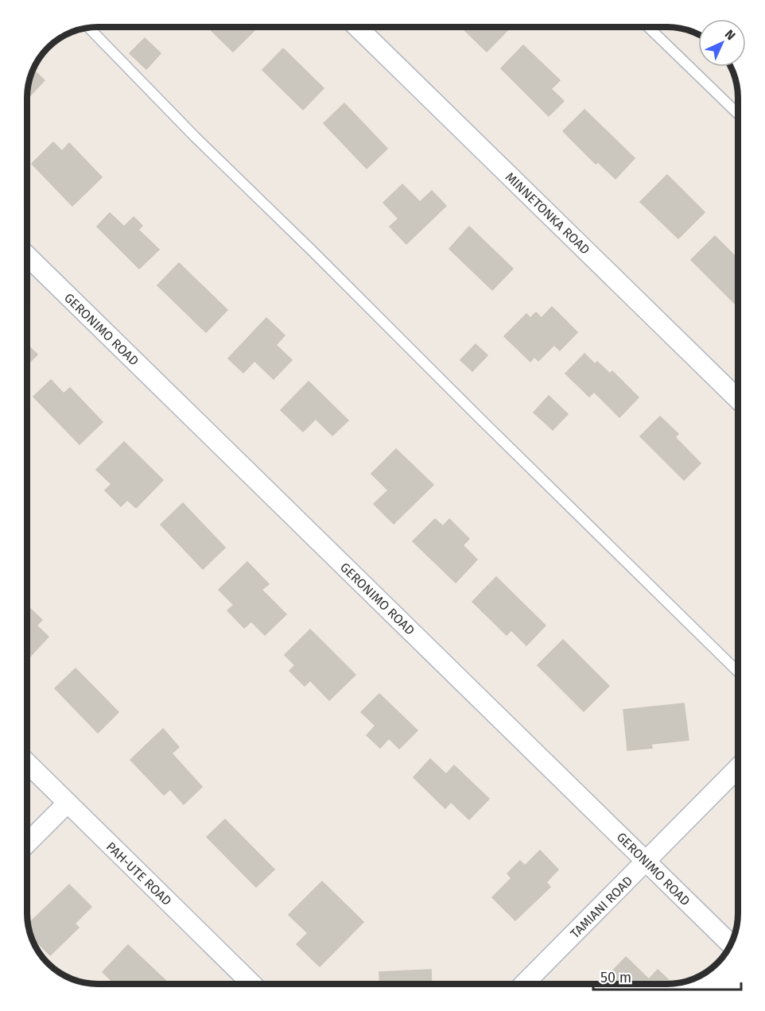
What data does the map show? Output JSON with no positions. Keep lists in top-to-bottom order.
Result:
{
  "streets": {
    "street": [
      "MINNETONKA ROAD",
      "GERONIMO ROAD",
      "PAH-UTE ROAD",
      "TAMIANI ROAD"
    ]
  },
  "crossings": [
    ["GERONIMO ROAD", "TAMIANI ROAD"]
  ],
  "scale_bar": "50 m",
  "north": "top right"
}
